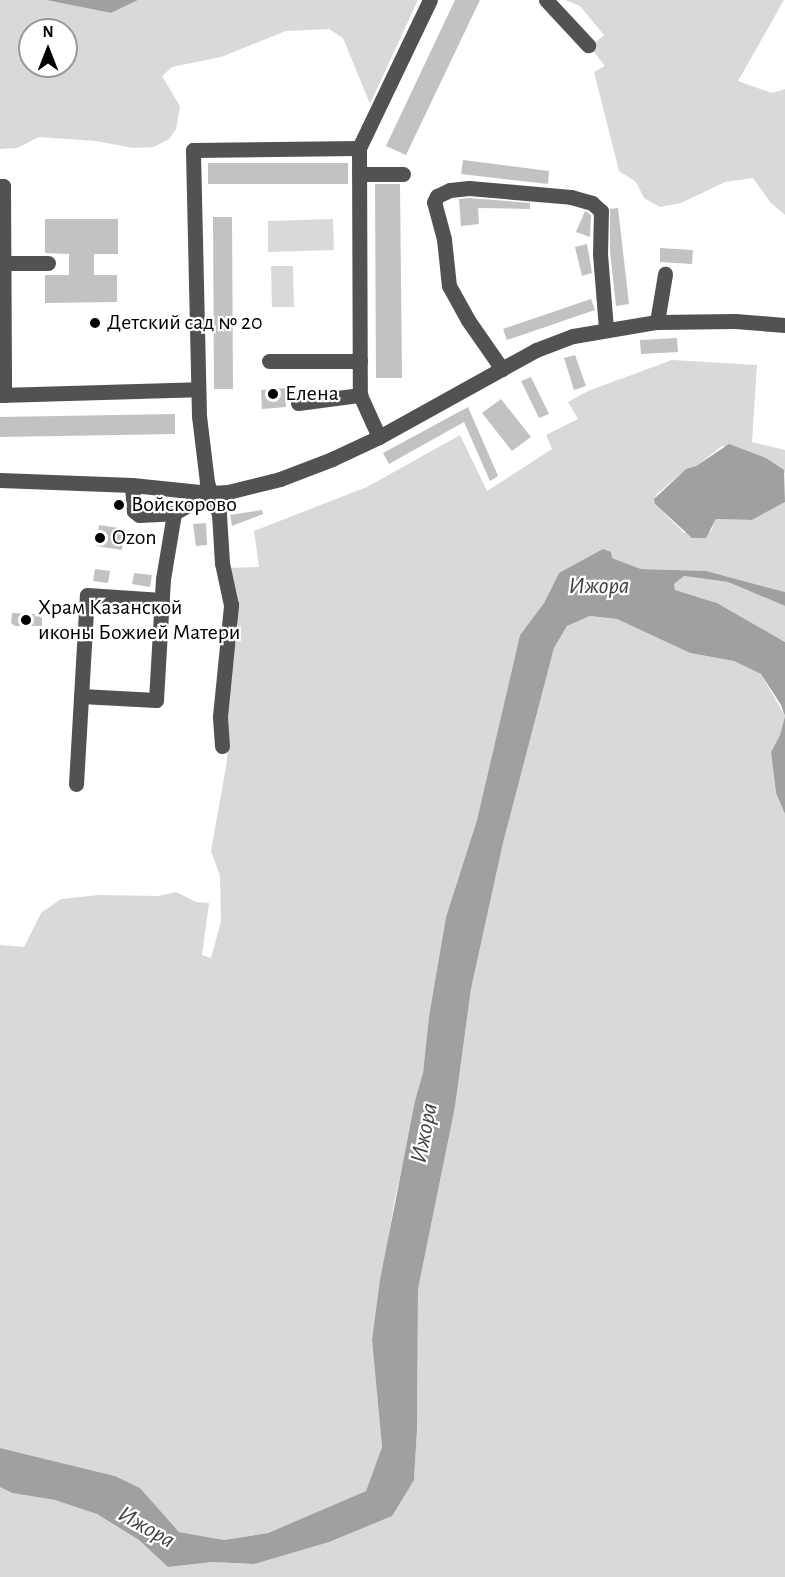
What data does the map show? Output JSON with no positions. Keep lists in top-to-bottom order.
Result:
{
  "water": ["Ижора"],
  "places": [
    "Детский сад № 20",
    "Елена",
    "Войскорово",
    "Ozon",
    "Храм Казанской иконы Божией Матери"
  ],
  "north": "top"
}
